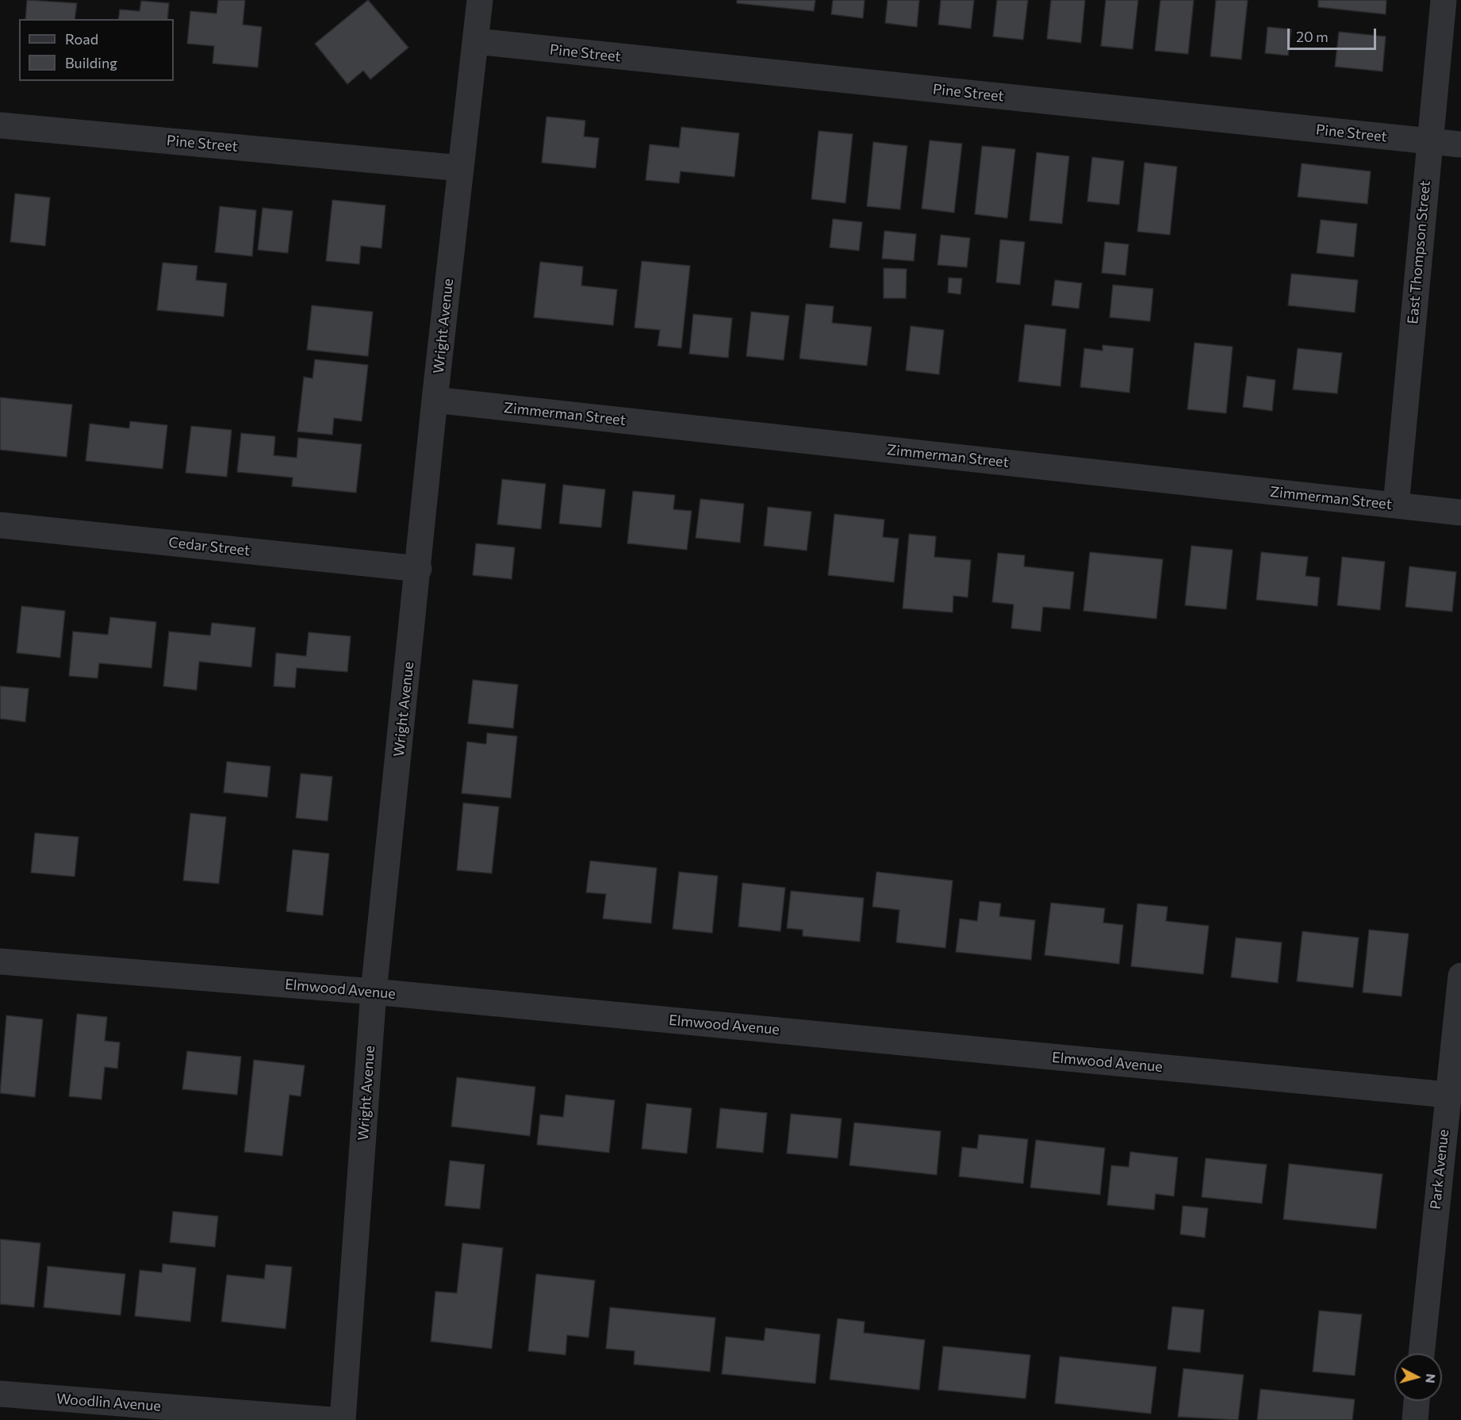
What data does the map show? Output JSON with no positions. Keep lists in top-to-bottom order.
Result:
{
  "streets": {
    "street": [
      "Pine Street",
      "East Thompson Street",
      "Wright Avenue",
      "Zimmerman Street",
      "Cedar Street",
      "Elmwood Avenue",
      "Park Avenue",
      "Woodlin Avenue"
    ]
  },
  "crossings": [
    ["Pine Street", "East Thompson Street"],
    ["Pine Street", "Wright Avenue"],
    ["East Thompson Street", "Zimmerman Street"],
    ["Wright Avenue", "Zimmerman Street"],
    ["Wright Avenue", "Cedar Street"],
    ["Wright Avenue", "Elmwood Avenue"],
    ["Elmwood Avenue", "Park Avenue"]
  ],
  "legend": ["Road", "Building"],
  "scale_bar": "20 m",
  "north": "right"
}
